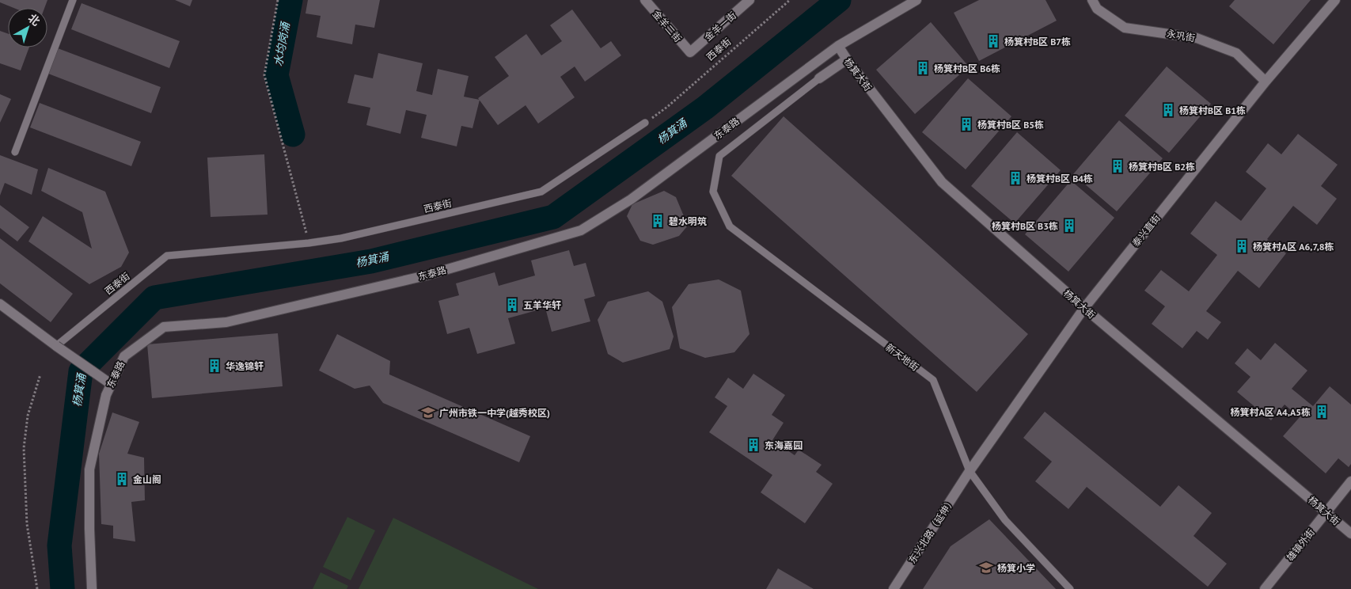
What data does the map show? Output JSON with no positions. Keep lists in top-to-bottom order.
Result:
{
  "streets": {
    "street": [
      "金羊二街",
      "金羊一街",
      "永巩街",
      "杨箕大街",
      "东泰路",
      "泰兴直街",
      "东兴北路（延伸）",
      "雄镇外街"
    ],
    "lane": ["西泰街", "新天地街"]
  },
  "crossings": [
    ["金羊二街", "金羊一街"],
    ["永巩街", "泰兴直街"],
    ["杨箕大街", "东泰路"],
    ["杨箕大街", "泰兴直街"],
    ["杨箕大街", "雄镇外街"],
    ["泰兴直街", "新天地街"],
    ["泰兴直街", "东兴北路（延伸）"],
    ["新天地街", "东兴北路（延伸）"]
  ],
  "water": ["水均岗涌", "杨箕涌"],
  "places": {
    "building": [
      "杨箕村B区 B7栋",
      "杨箕村B区 B6栋",
      "杨箕村B区 B1栋",
      "杨箕村B区 B5栋",
      "杨箕村B区 B2栋",
      "杨箕村B区 B4栋",
      "碧水明筑",
      "杨箕村B区 B3栋",
      "杨箕村A区 A6,7,8栋",
      "五羊华轩",
      "华逸锦轩",
      "杨箕村A区 A4,A5栋",
      "东海嘉园",
      "金山阁"
    ],
    "school or university": ["广州市铁一中学(越秀校区)", "杨箕小学"]
  },
  "north": "top right"
}
